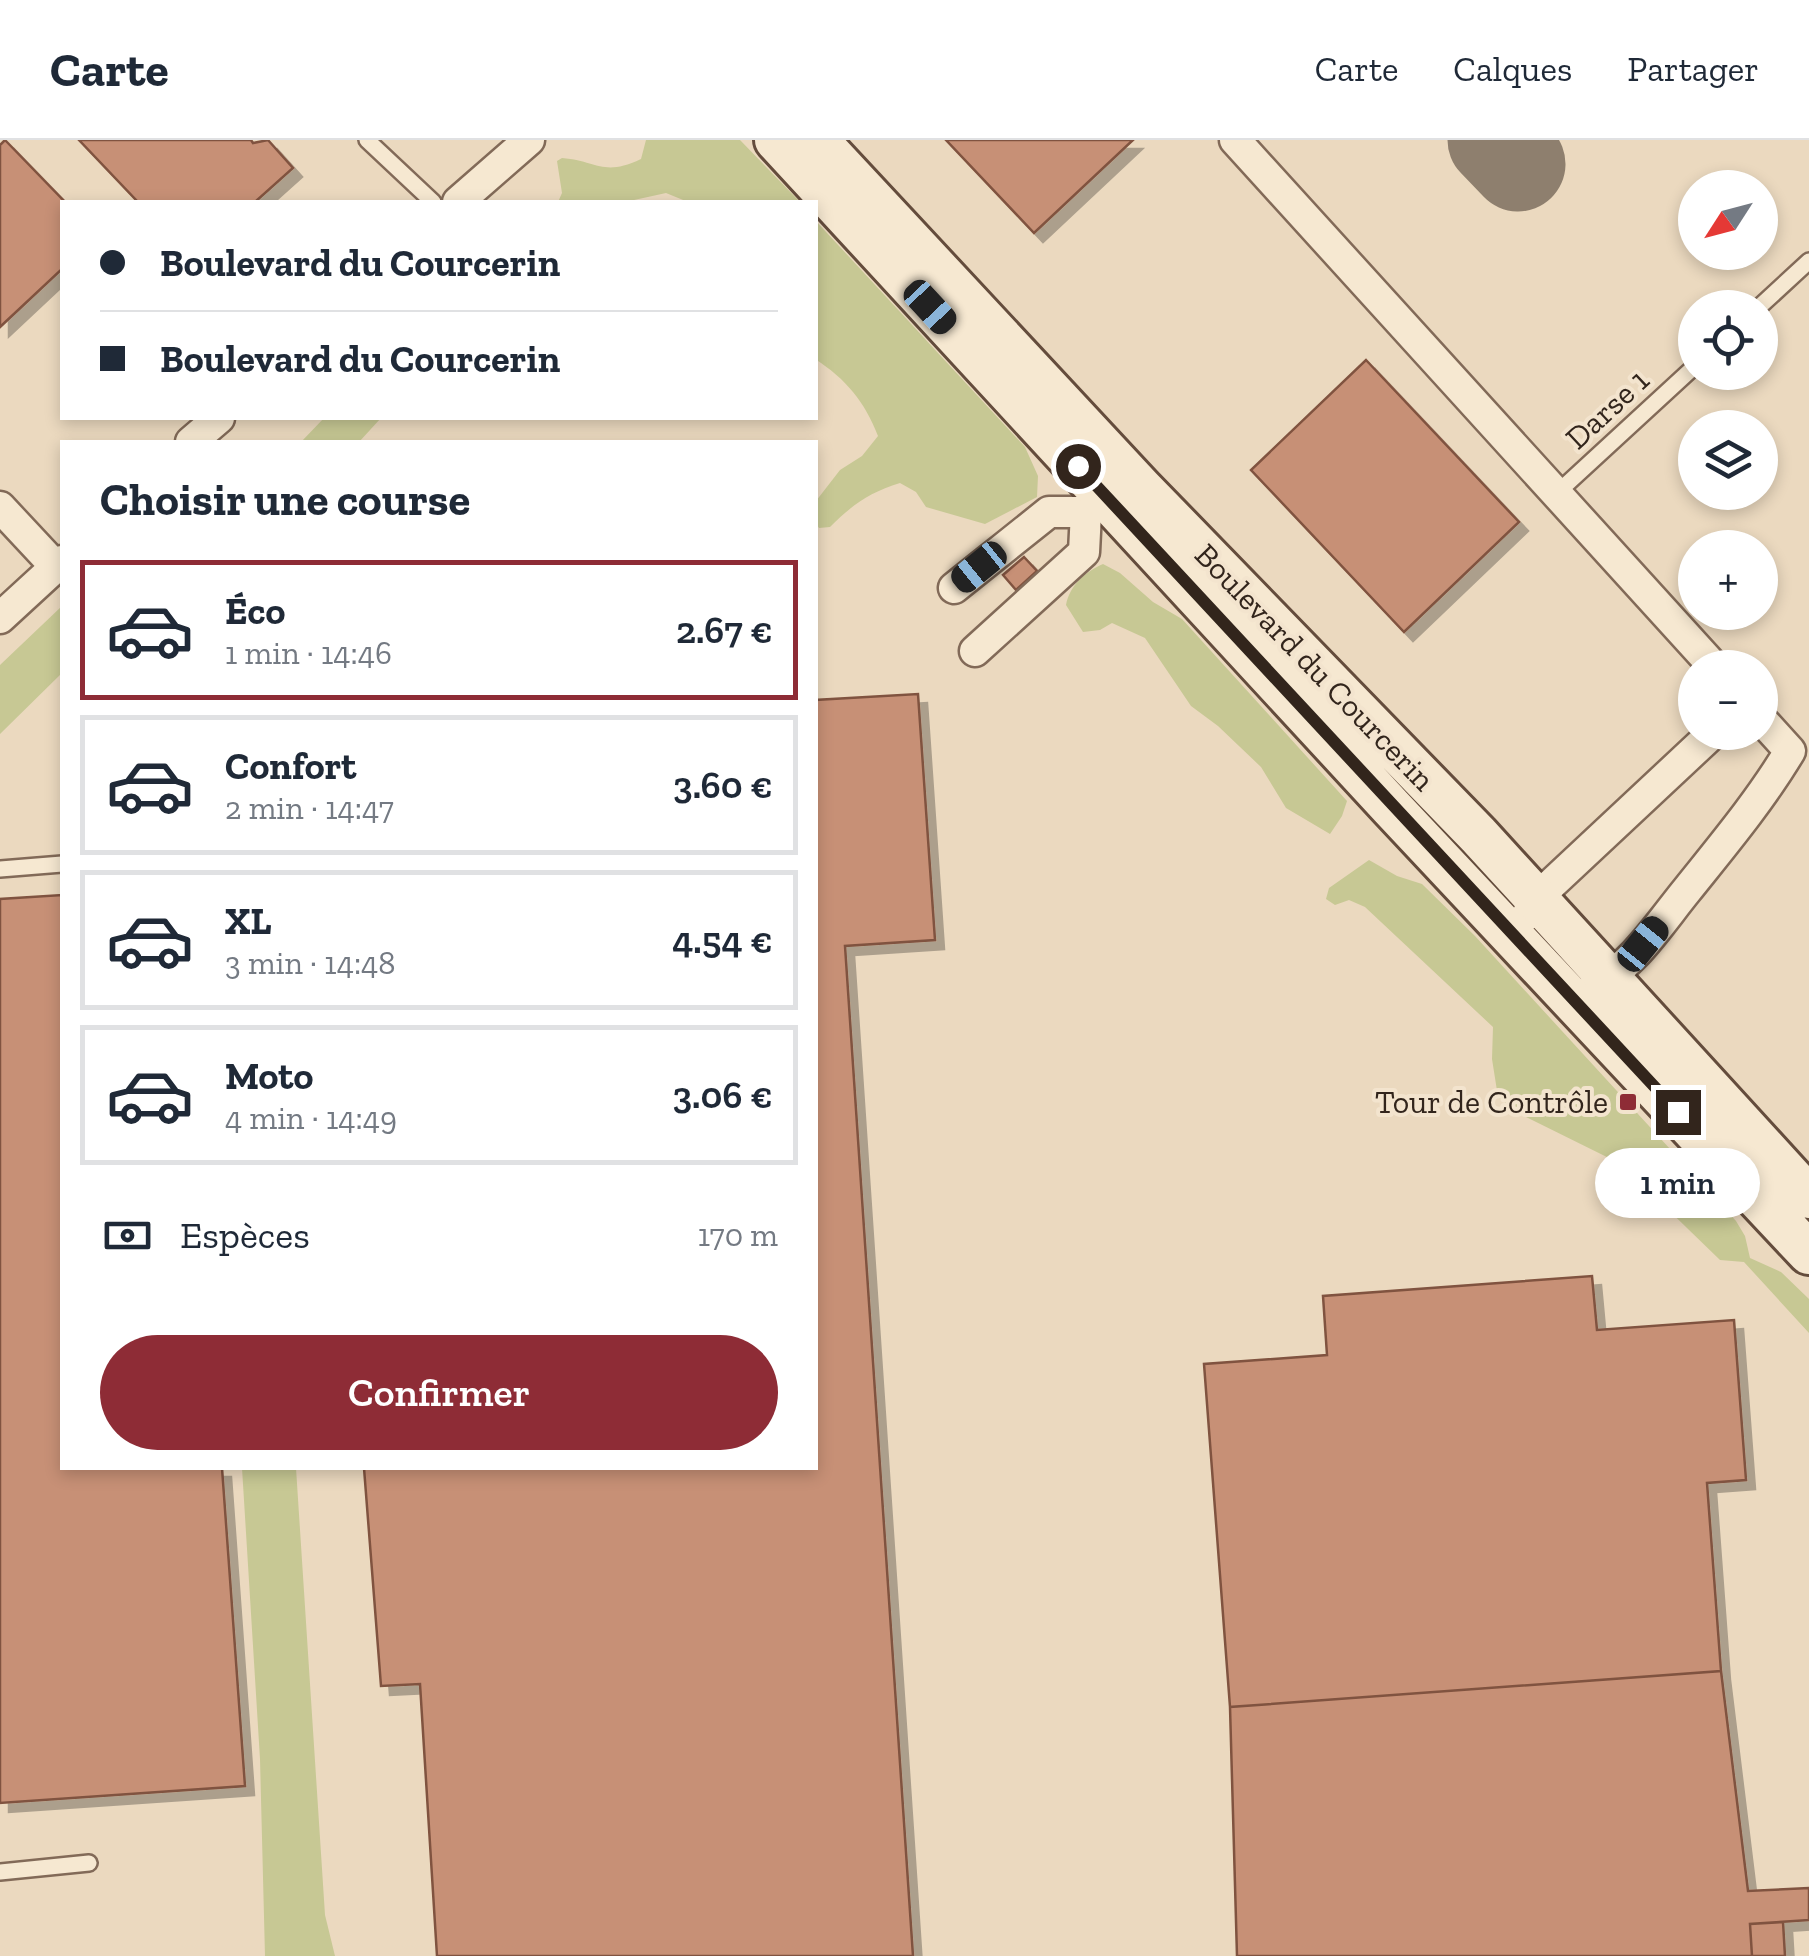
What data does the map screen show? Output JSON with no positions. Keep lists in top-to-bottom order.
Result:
{
  "streets": {
    "main road": ["Boulevard du Courcerin"],
    "lane": ["Darse 1"]
  },
  "places": {
    "transit": ["Tour de Contrôle"]
  },
  "north": "bottom left",
  "page": {
    "header": "Carte",
    "nav": ["Carte", "Calques", "Partager"],
    "map_buttons": ["+", "−"],
    "banner": ["Boulevard du Courcerin", "Boulevard du Courcerin"],
    "heading": "Choisir une course",
    "list": [
      {
        "name": "Éco",
        "note": "1 min · 14:46",
        "value": "2.67 €"
      },
      {
        "name": "Confort",
        "note": "2 min · 14:47",
        "value": "3.60 €"
      },
      {
        "name": "XL",
        "note": "3 min · 14:48",
        "value": "4.54 €"
      },
      {
        "name": "Moto",
        "note": "4 min · 14:49",
        "value": "3.06 €"
      }
    ],
    "bubble": "1 min",
    "pay": ["Espèces", "170 m"],
    "buttons": "Confirmer"
  }
}
